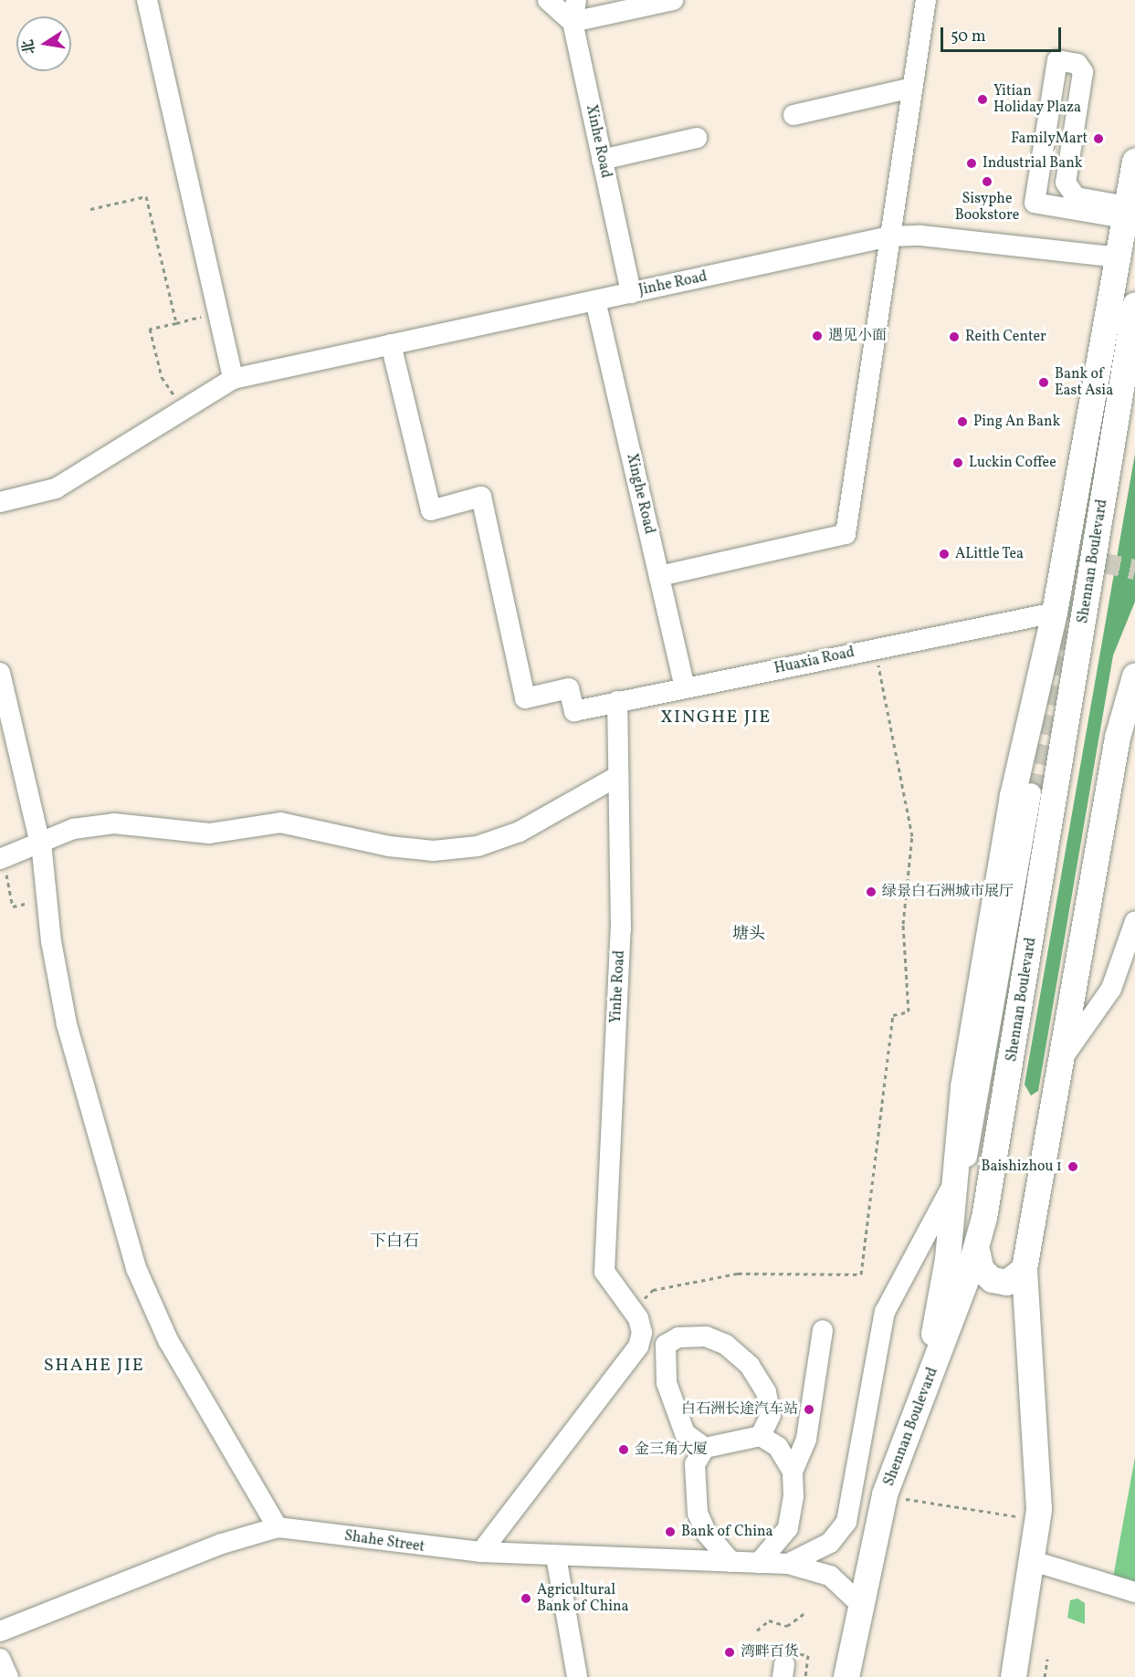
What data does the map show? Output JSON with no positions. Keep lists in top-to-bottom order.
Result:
{
  "streets": {
    "main road": ["Shennan Boulevard"],
    "street": [
      "Xinhe Road",
      "Jinhe Road",
      "Xinghe Road",
      "Huaxia Road",
      "Yinhe Road",
      "Shahe Street"
    ]
  },
  "crossings": [
    ["Xinhe Road", "Jinhe Road"],
    ["Jinhe Road", "Xinghe Road"],
    ["Jinhe Road", "Huaxia Road"],
    ["Xinghe Road", "Huaxia Road"],
    ["Huaxia Road", "Yinhe Road"]
  ],
  "districts": [
    "XINGHE JIE",
    "塘头",
    "下白石",
    "SHAHE JIE"
  ],
  "places": [
    "Yitian Holiday Plaza",
    "FamilyMart",
    "Industrial Bank",
    "Sisyphe Bookstore",
    "遇见小面",
    "Reith Center",
    "Bank of East Asia",
    "Ping An Bank",
    "Luckin Coffee",
    "ALittle Tea",
    "绿景白石洲城市展厅",
    "Baishizhou 1",
    "白石洲长途汽车站",
    "金三角大厦",
    "Bank of China",
    "Agricultural Bank of China",
    "湾畔百货"
  ],
  "scale_bar": "50 m",
  "north": "left"
}
